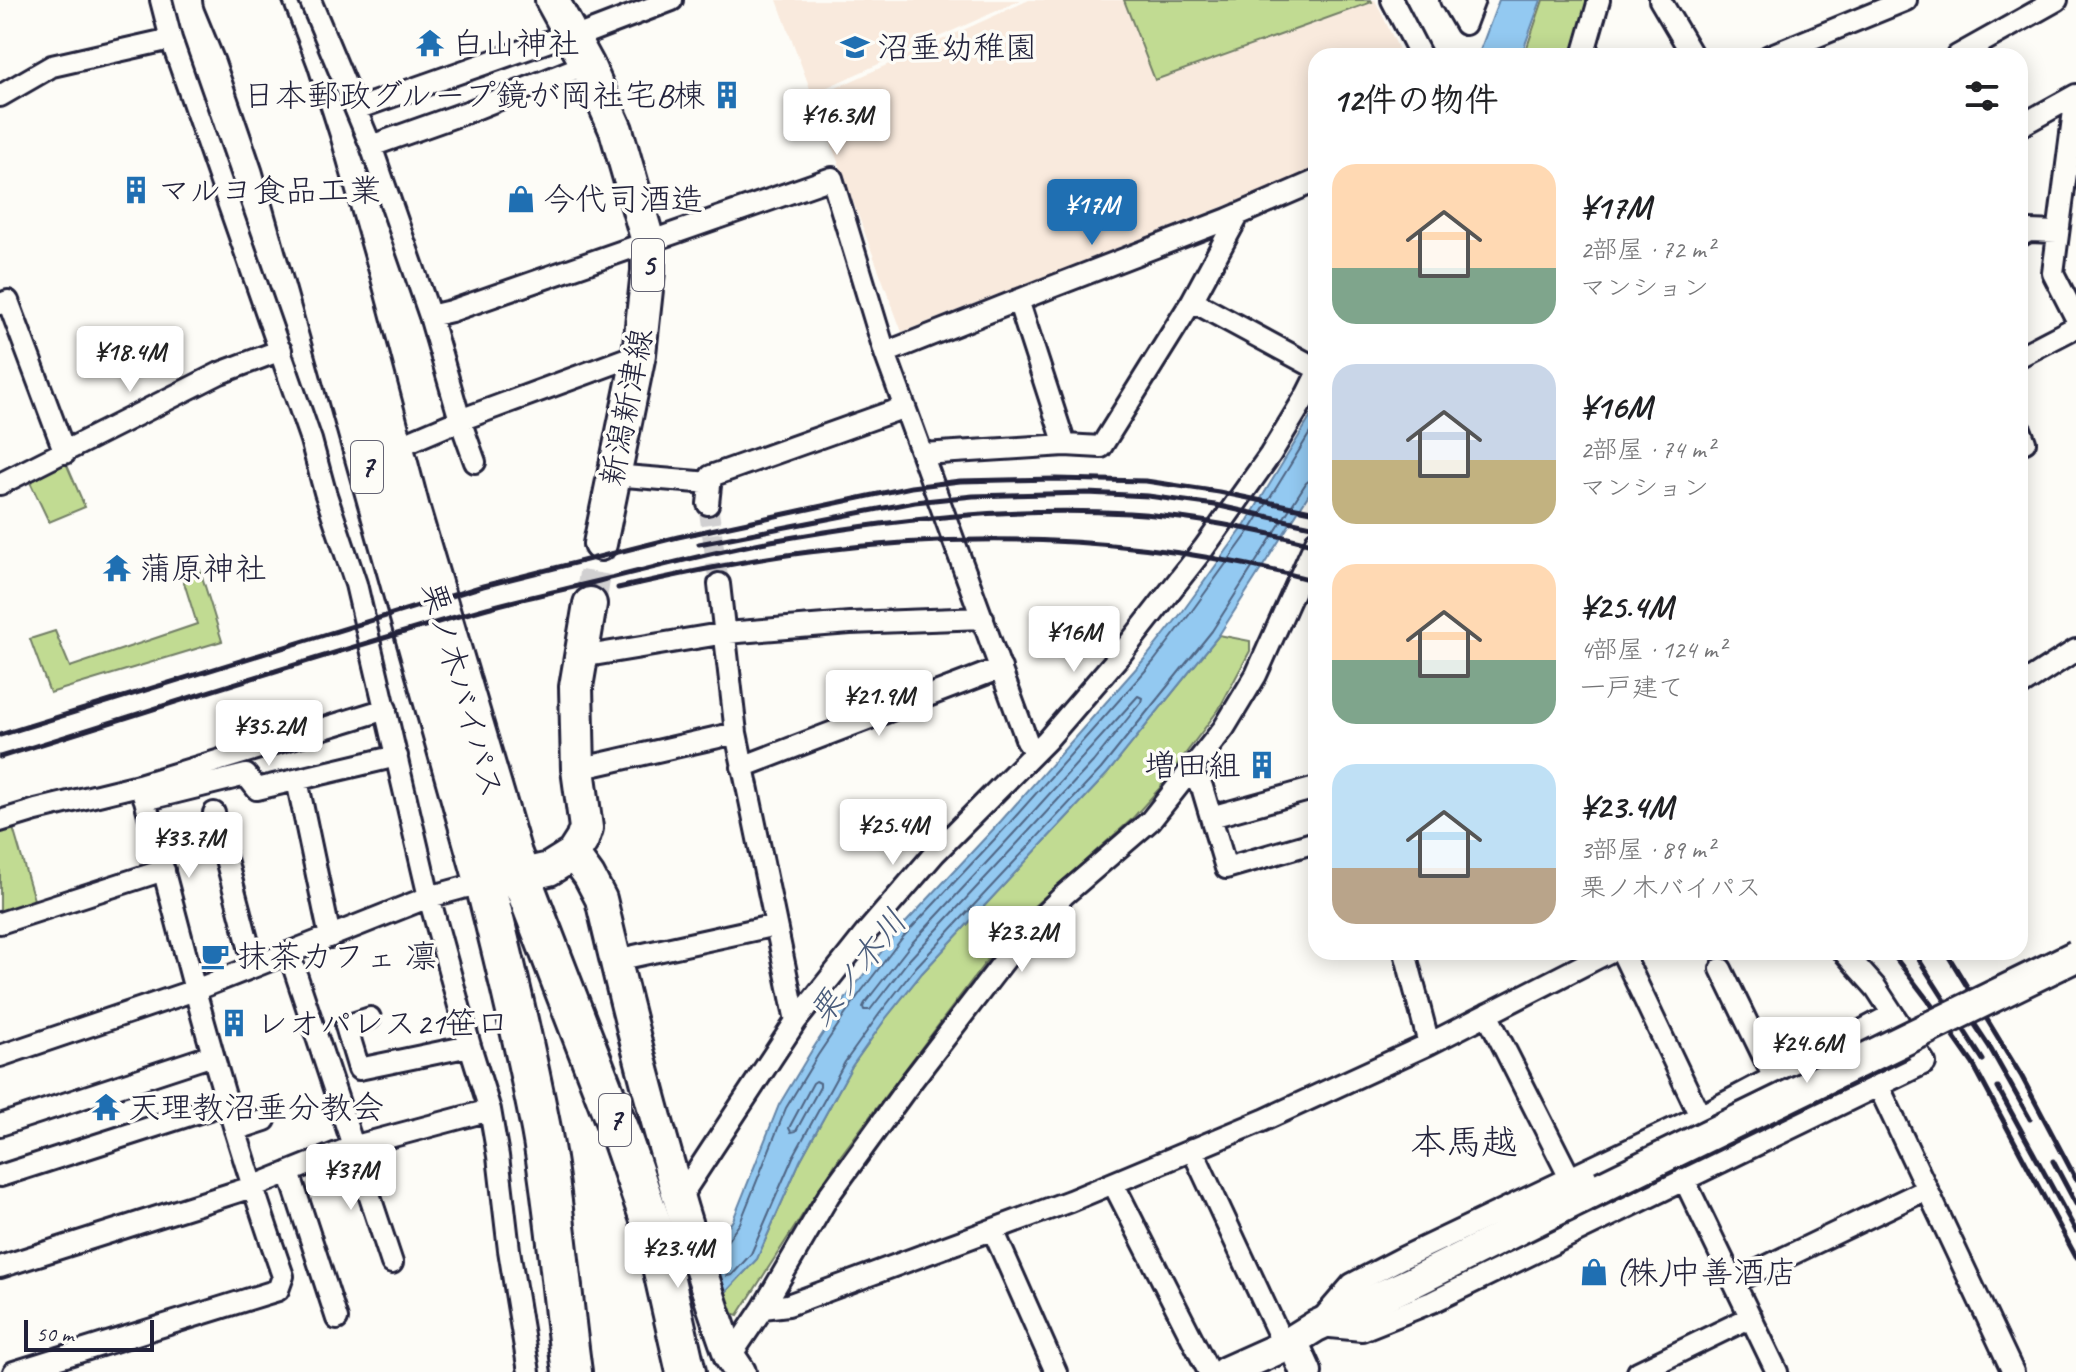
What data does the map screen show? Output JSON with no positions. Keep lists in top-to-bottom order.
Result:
{
  "streets": {
    "highway": ["7", "栗ノ木バイパス"],
    "main road": ["5", "新潟新津線"]
  },
  "districts": ["本馬越"],
  "water": ["栗ノ木川"],
  "places": {
    "temple": ["白山神社", "蒲原神社", "天理教沼垂分教会"],
    "school or university": ["沼垂幼稚園"],
    "building": [
      "日本郵政グループ鏡が岡社宅B棟",
      "マルヨ食品工業",
      "増田組",
      "レオパレス21笹口"
    ],
    "shop": ["今代司酒造", "(株)中善酒店"],
    "cafe": ["抹茶カフェ 凛"]
  },
  "scale_bar": "50 m",
  "page": {
    "heading": "12件の物件",
    "price": [
      "¥16.3M",
      "¥17M",
      "¥18.4M",
      "¥16M",
      "¥21.9M",
      "¥35.2M",
      "¥25.4M",
      "¥33.7M",
      "¥23.2M",
      "¥24.6M",
      "¥37M",
      "¥23.4M"
    ],
    "list": [
      {
        "name": "¥17M",
        "note": "2部屋 · 72 m² · マンション"
      },
      {
        "name": "¥16M",
        "note": "2部屋 · 74 m² · マンション"
      },
      {
        "name": "¥25.4M",
        "note": "4部屋 · 124 m² · 一戸建て"
      },
      {
        "name": "¥23.4M",
        "note": "3部屋 · 89 m² · 栗ノ木バイパス"
      }
    ],
    "scale": "50 m"
  }
}
